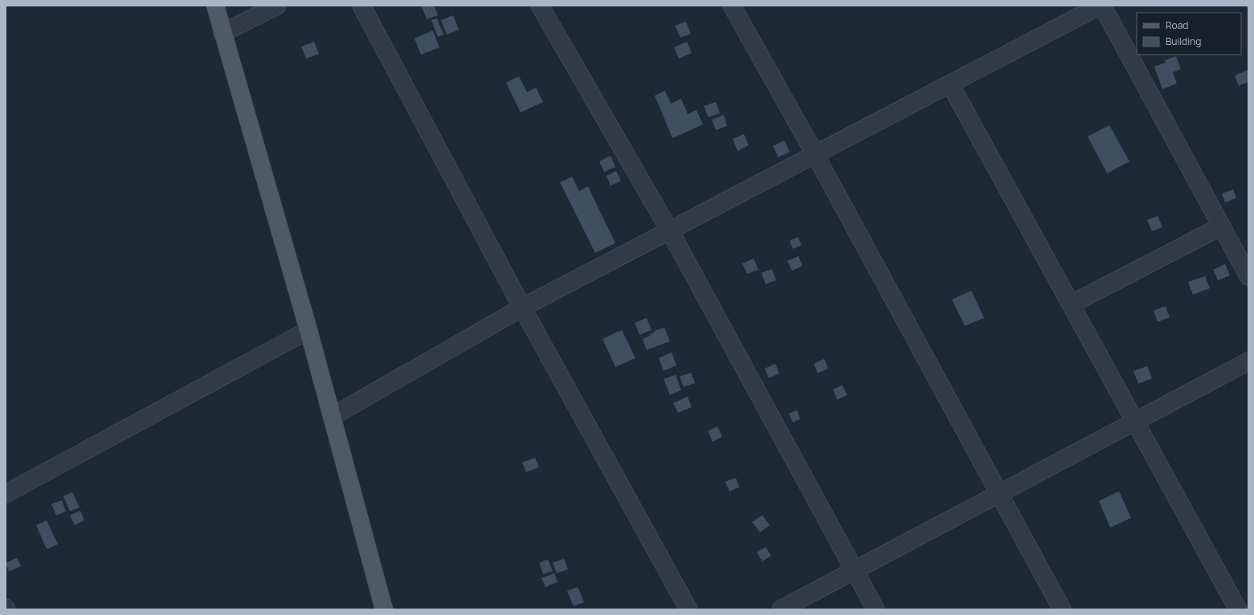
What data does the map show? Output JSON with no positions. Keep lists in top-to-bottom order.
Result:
{
  "legend": ["Road", "Building"]
}
